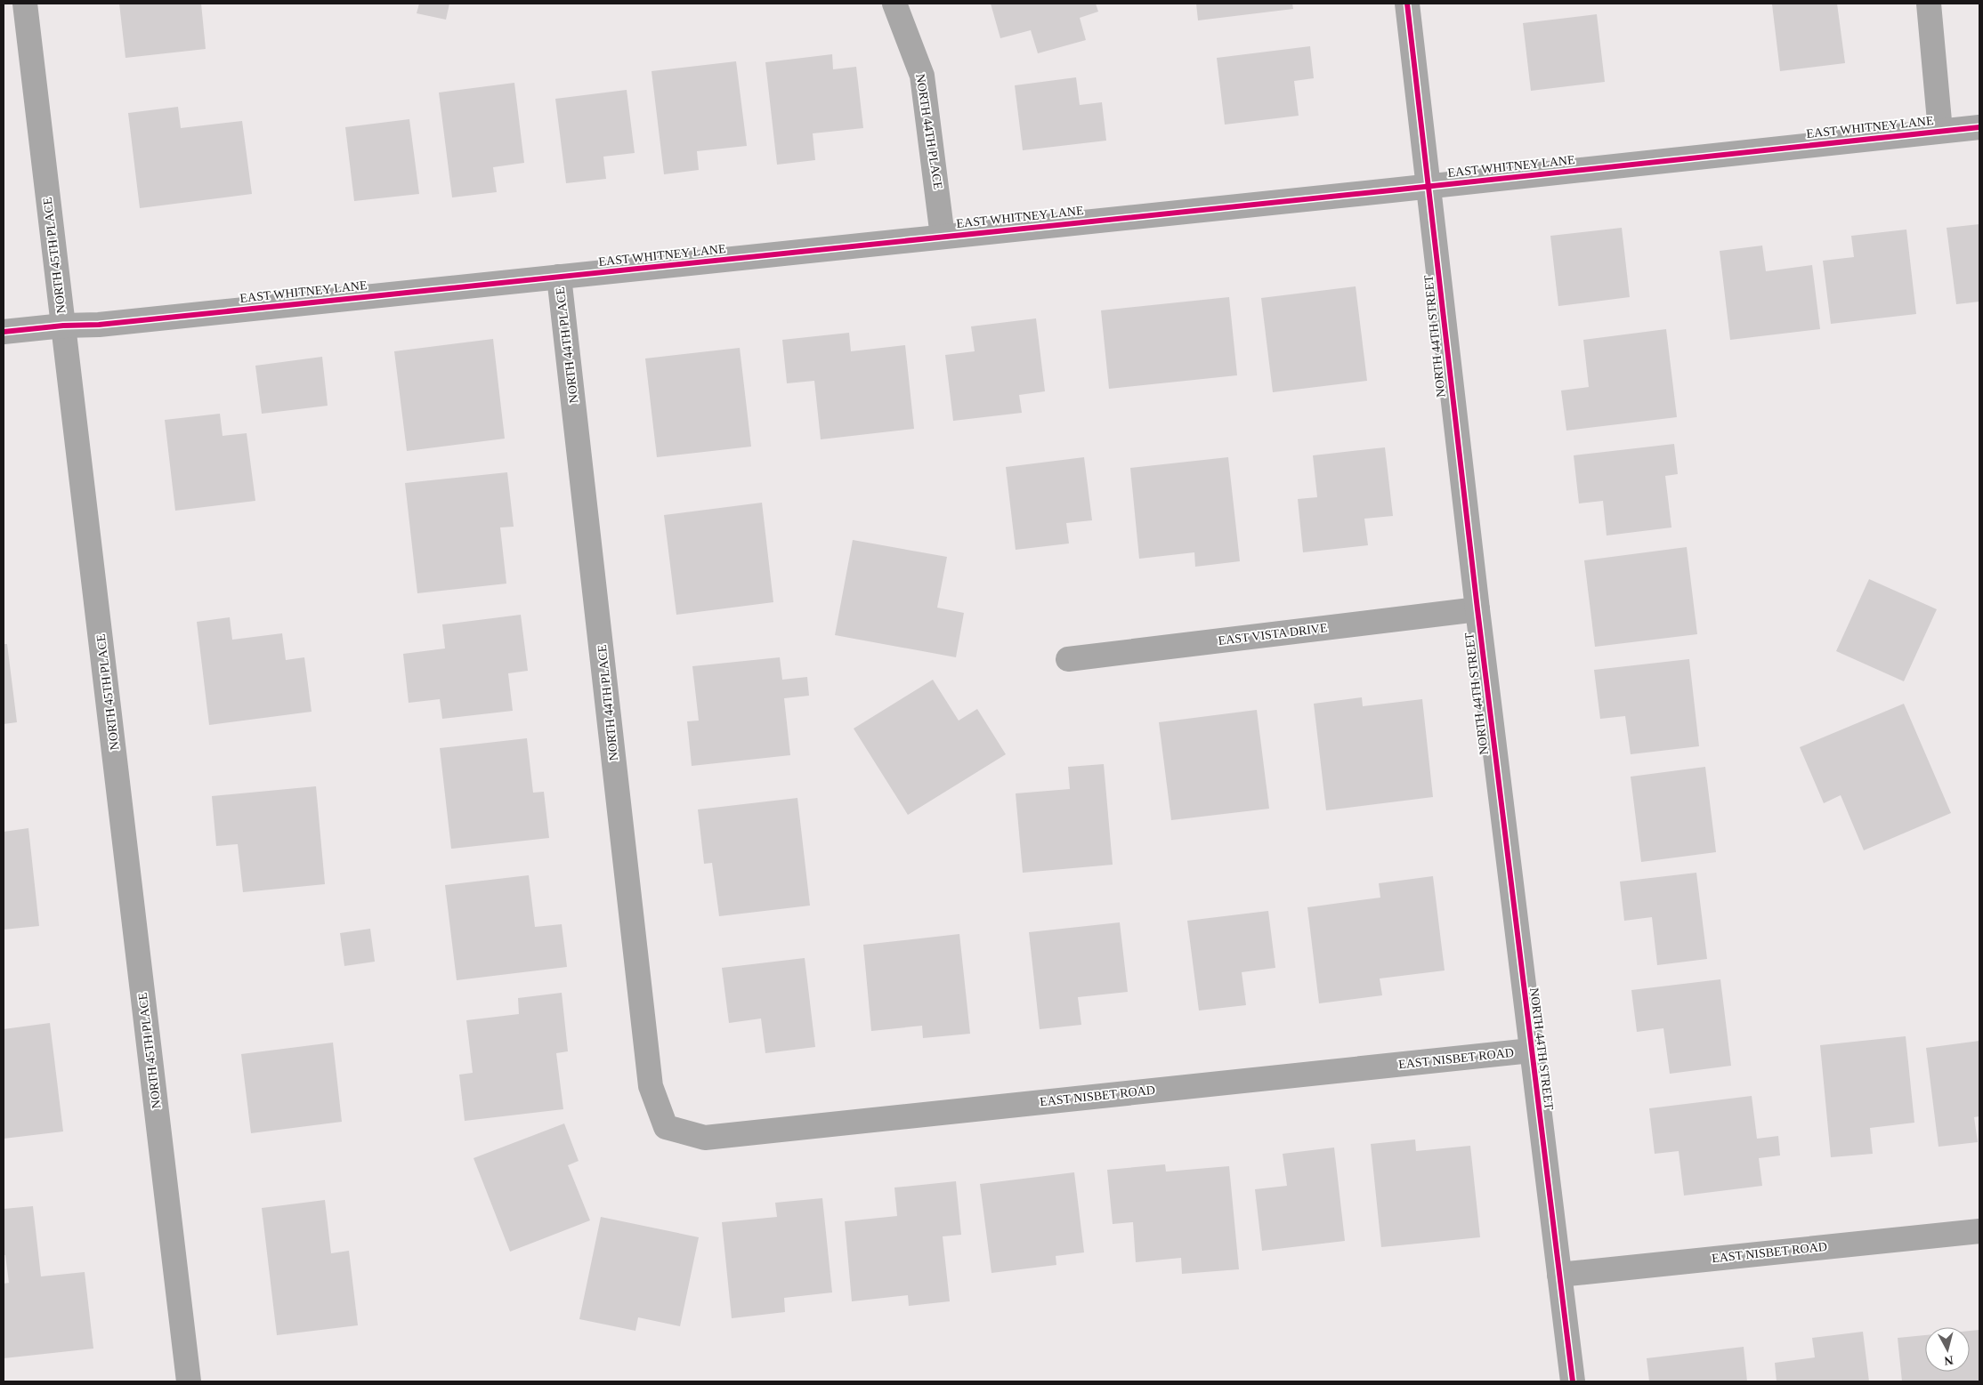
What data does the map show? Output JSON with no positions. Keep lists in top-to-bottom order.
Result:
{
  "streets": {
    "street": [
      "EAST WHITNEY LANE",
      "NORTH 44TH PLACE",
      "NORTH 45TH PLACE",
      "NORTH 44TH STREET",
      "EAST VISTA DRIVE",
      "EAST NISBET ROAD"
    ]
  },
  "crossings": [
    ["EAST WHITNEY LANE", "NORTH 44TH PLACE"],
    ["EAST WHITNEY LANE", "NORTH 45TH PLACE"],
    ["EAST WHITNEY LANE", "NORTH 44TH STREET"],
    ["NORTH 44TH PLACE", "EAST NISBET ROAD"],
    ["NORTH 44TH STREET", "EAST VISTA DRIVE"],
    ["NORTH 44TH STREET", "EAST NISBET ROAD"]
  ],
  "north": "bottom"
}
